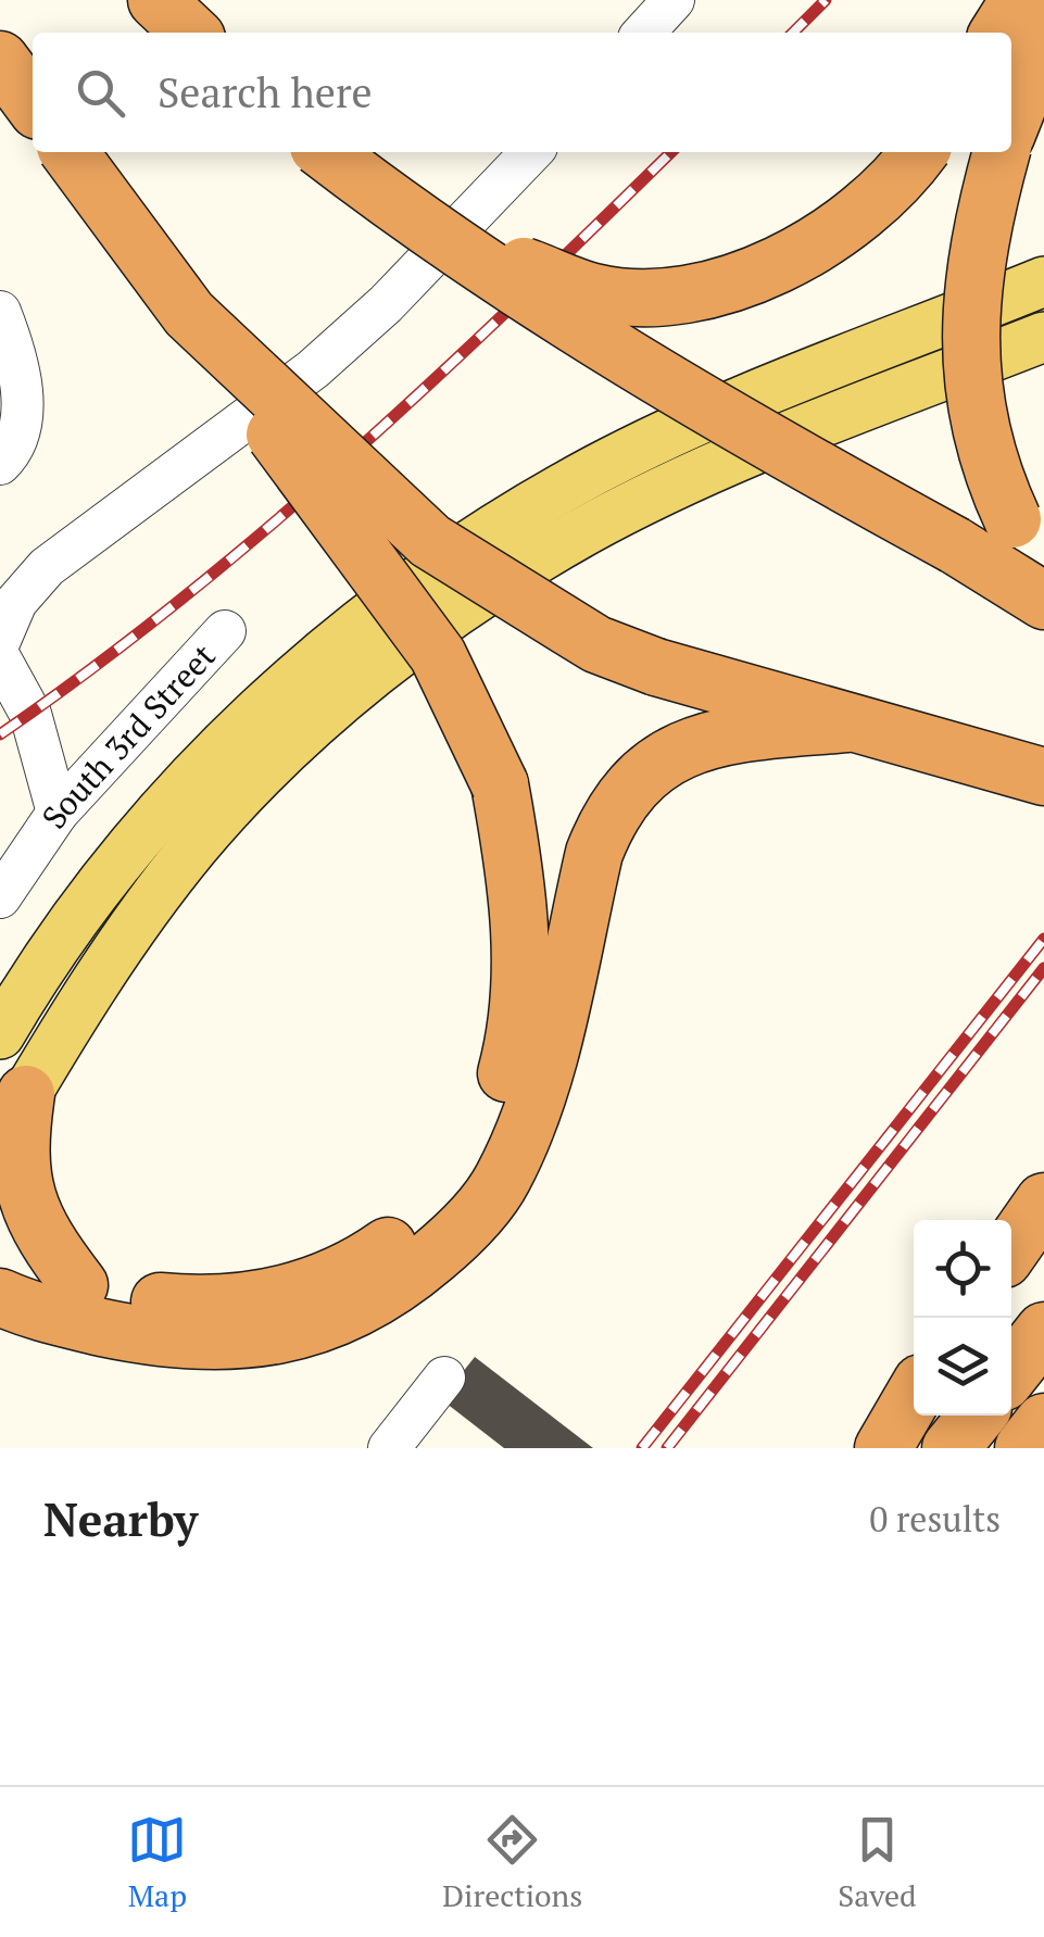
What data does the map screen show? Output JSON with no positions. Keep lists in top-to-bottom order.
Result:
{
  "streets": {
    "street": ["South 3rd Street"]
  },
  "page": {
    "search": "Search here",
    "heading": ["Nearby", "0 results"],
    "nav": ["Map", "Directions", "Saved"]
  }
}
